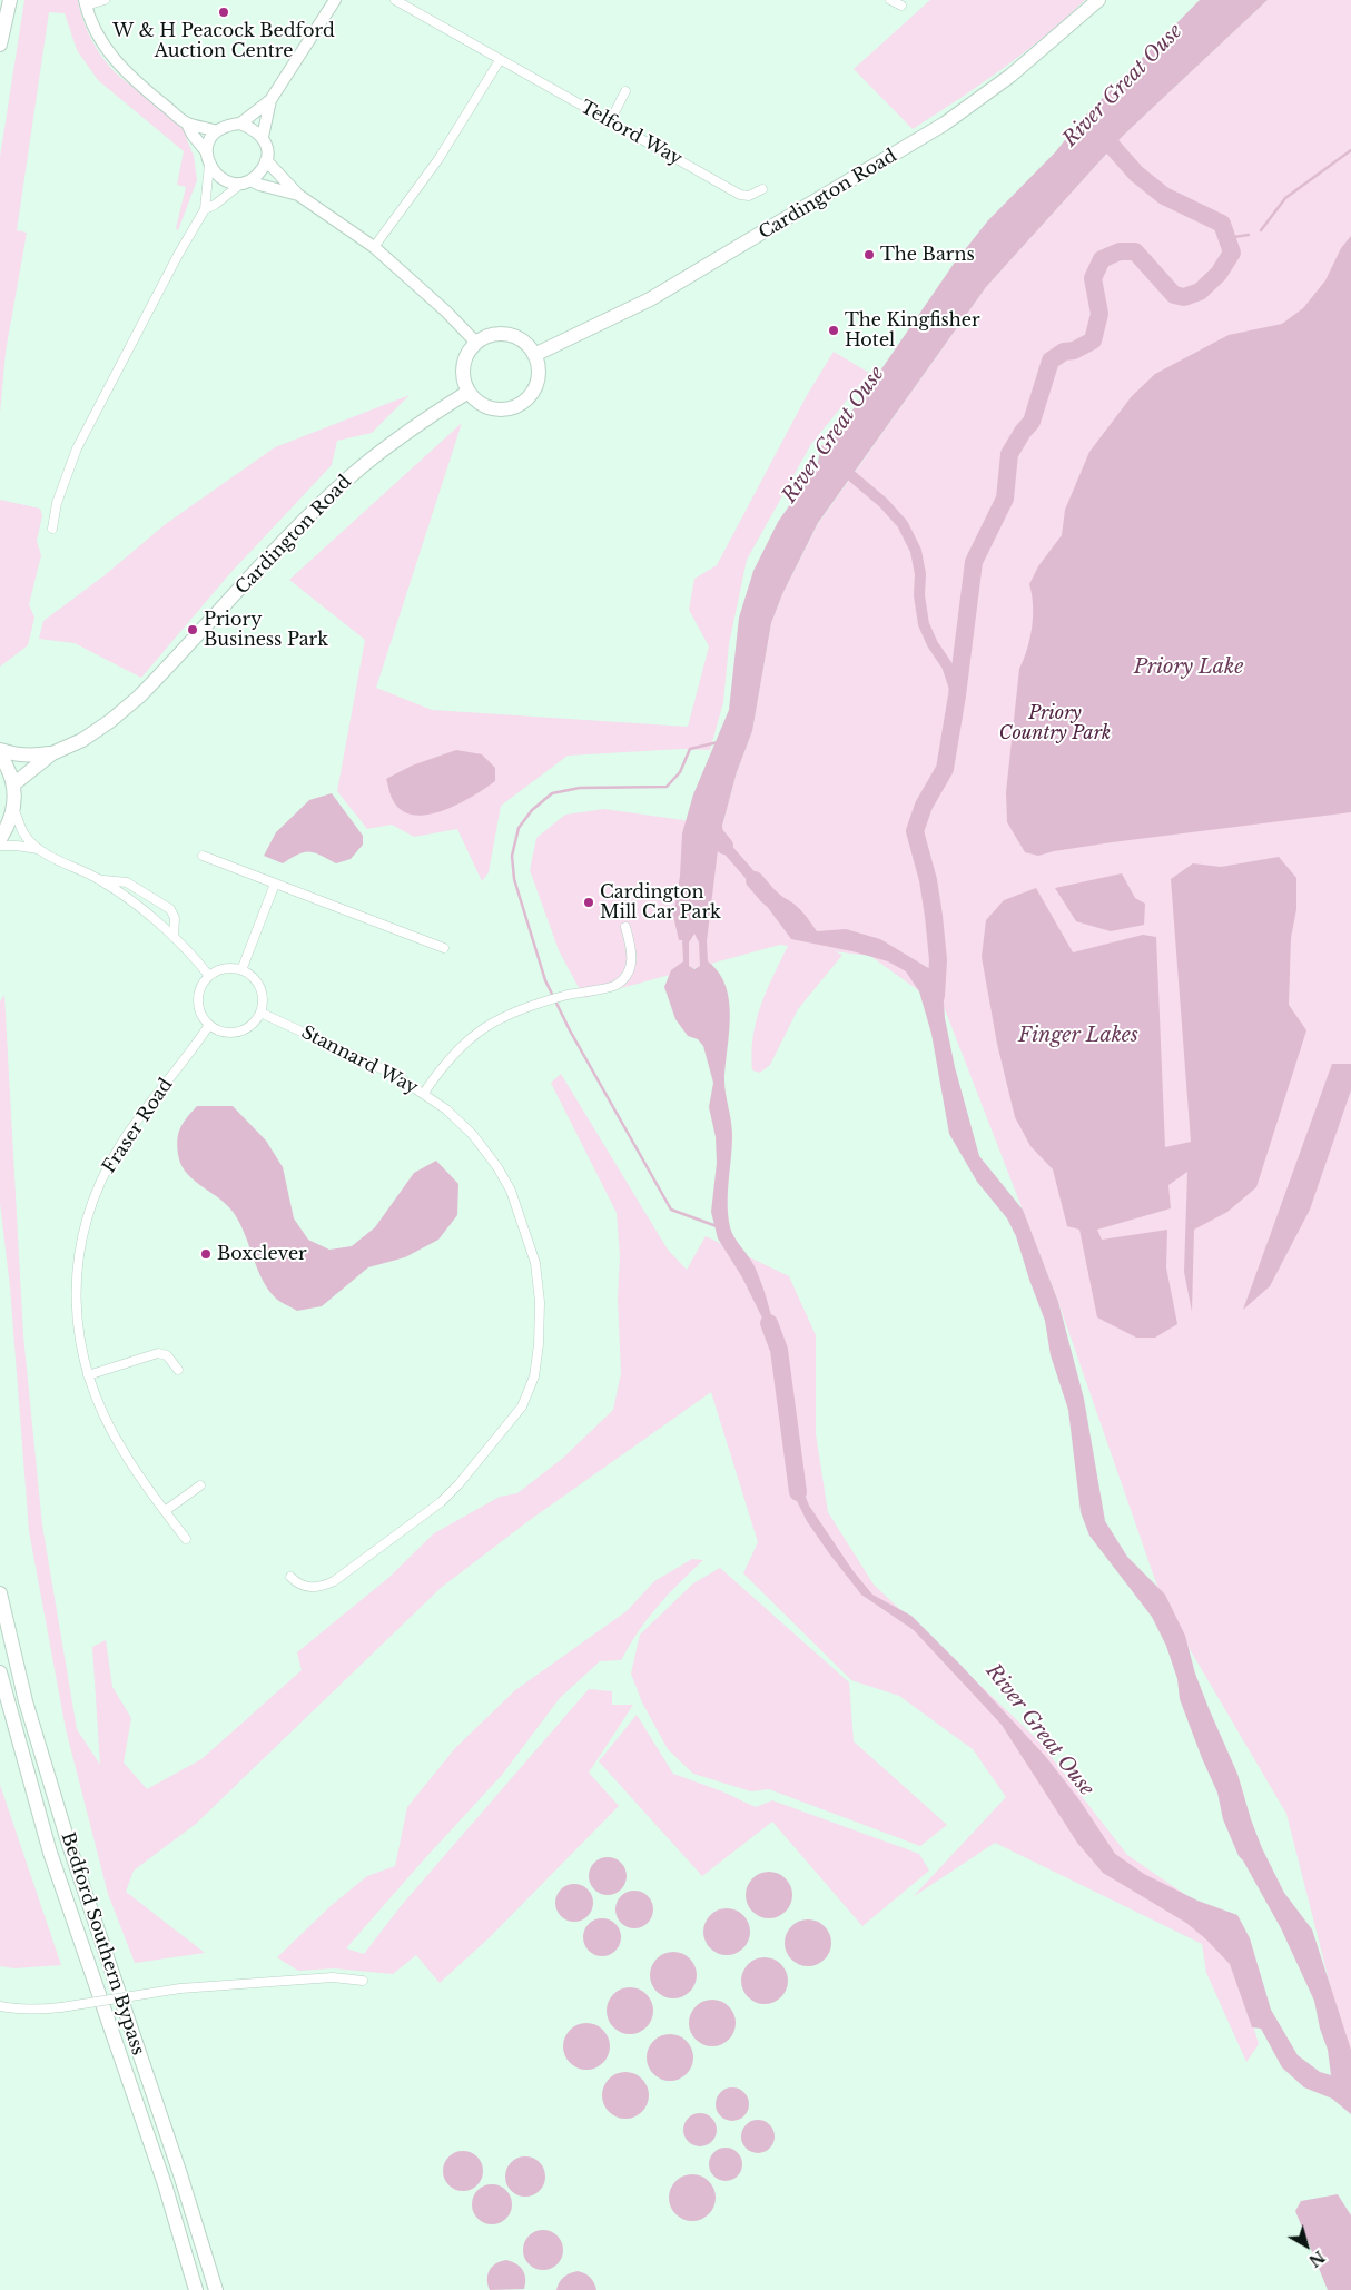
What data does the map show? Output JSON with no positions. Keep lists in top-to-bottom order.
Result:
{
  "streets": {
    "main road": ["Cardington Road", "Bedford Southern Bypass"],
    "street": ["Telford Way", "Stannard Way", "Fraser Road"]
  },
  "crossings": [
    ["Stannard Way", "Fraser Road"]
  ],
  "water": ["River Great Ouse", "Priory Lake", "Finger Lakes"],
  "parks": ["Priory Country Park"],
  "places": [
    "W & H Peacock Bedford Auction Centre",
    "The Barns",
    "The Kingfisher Hotel",
    "Priory Business Park",
    "Cardington Mill Car Park",
    "Boxclever"
  ],
  "north": "bottom right"
}
